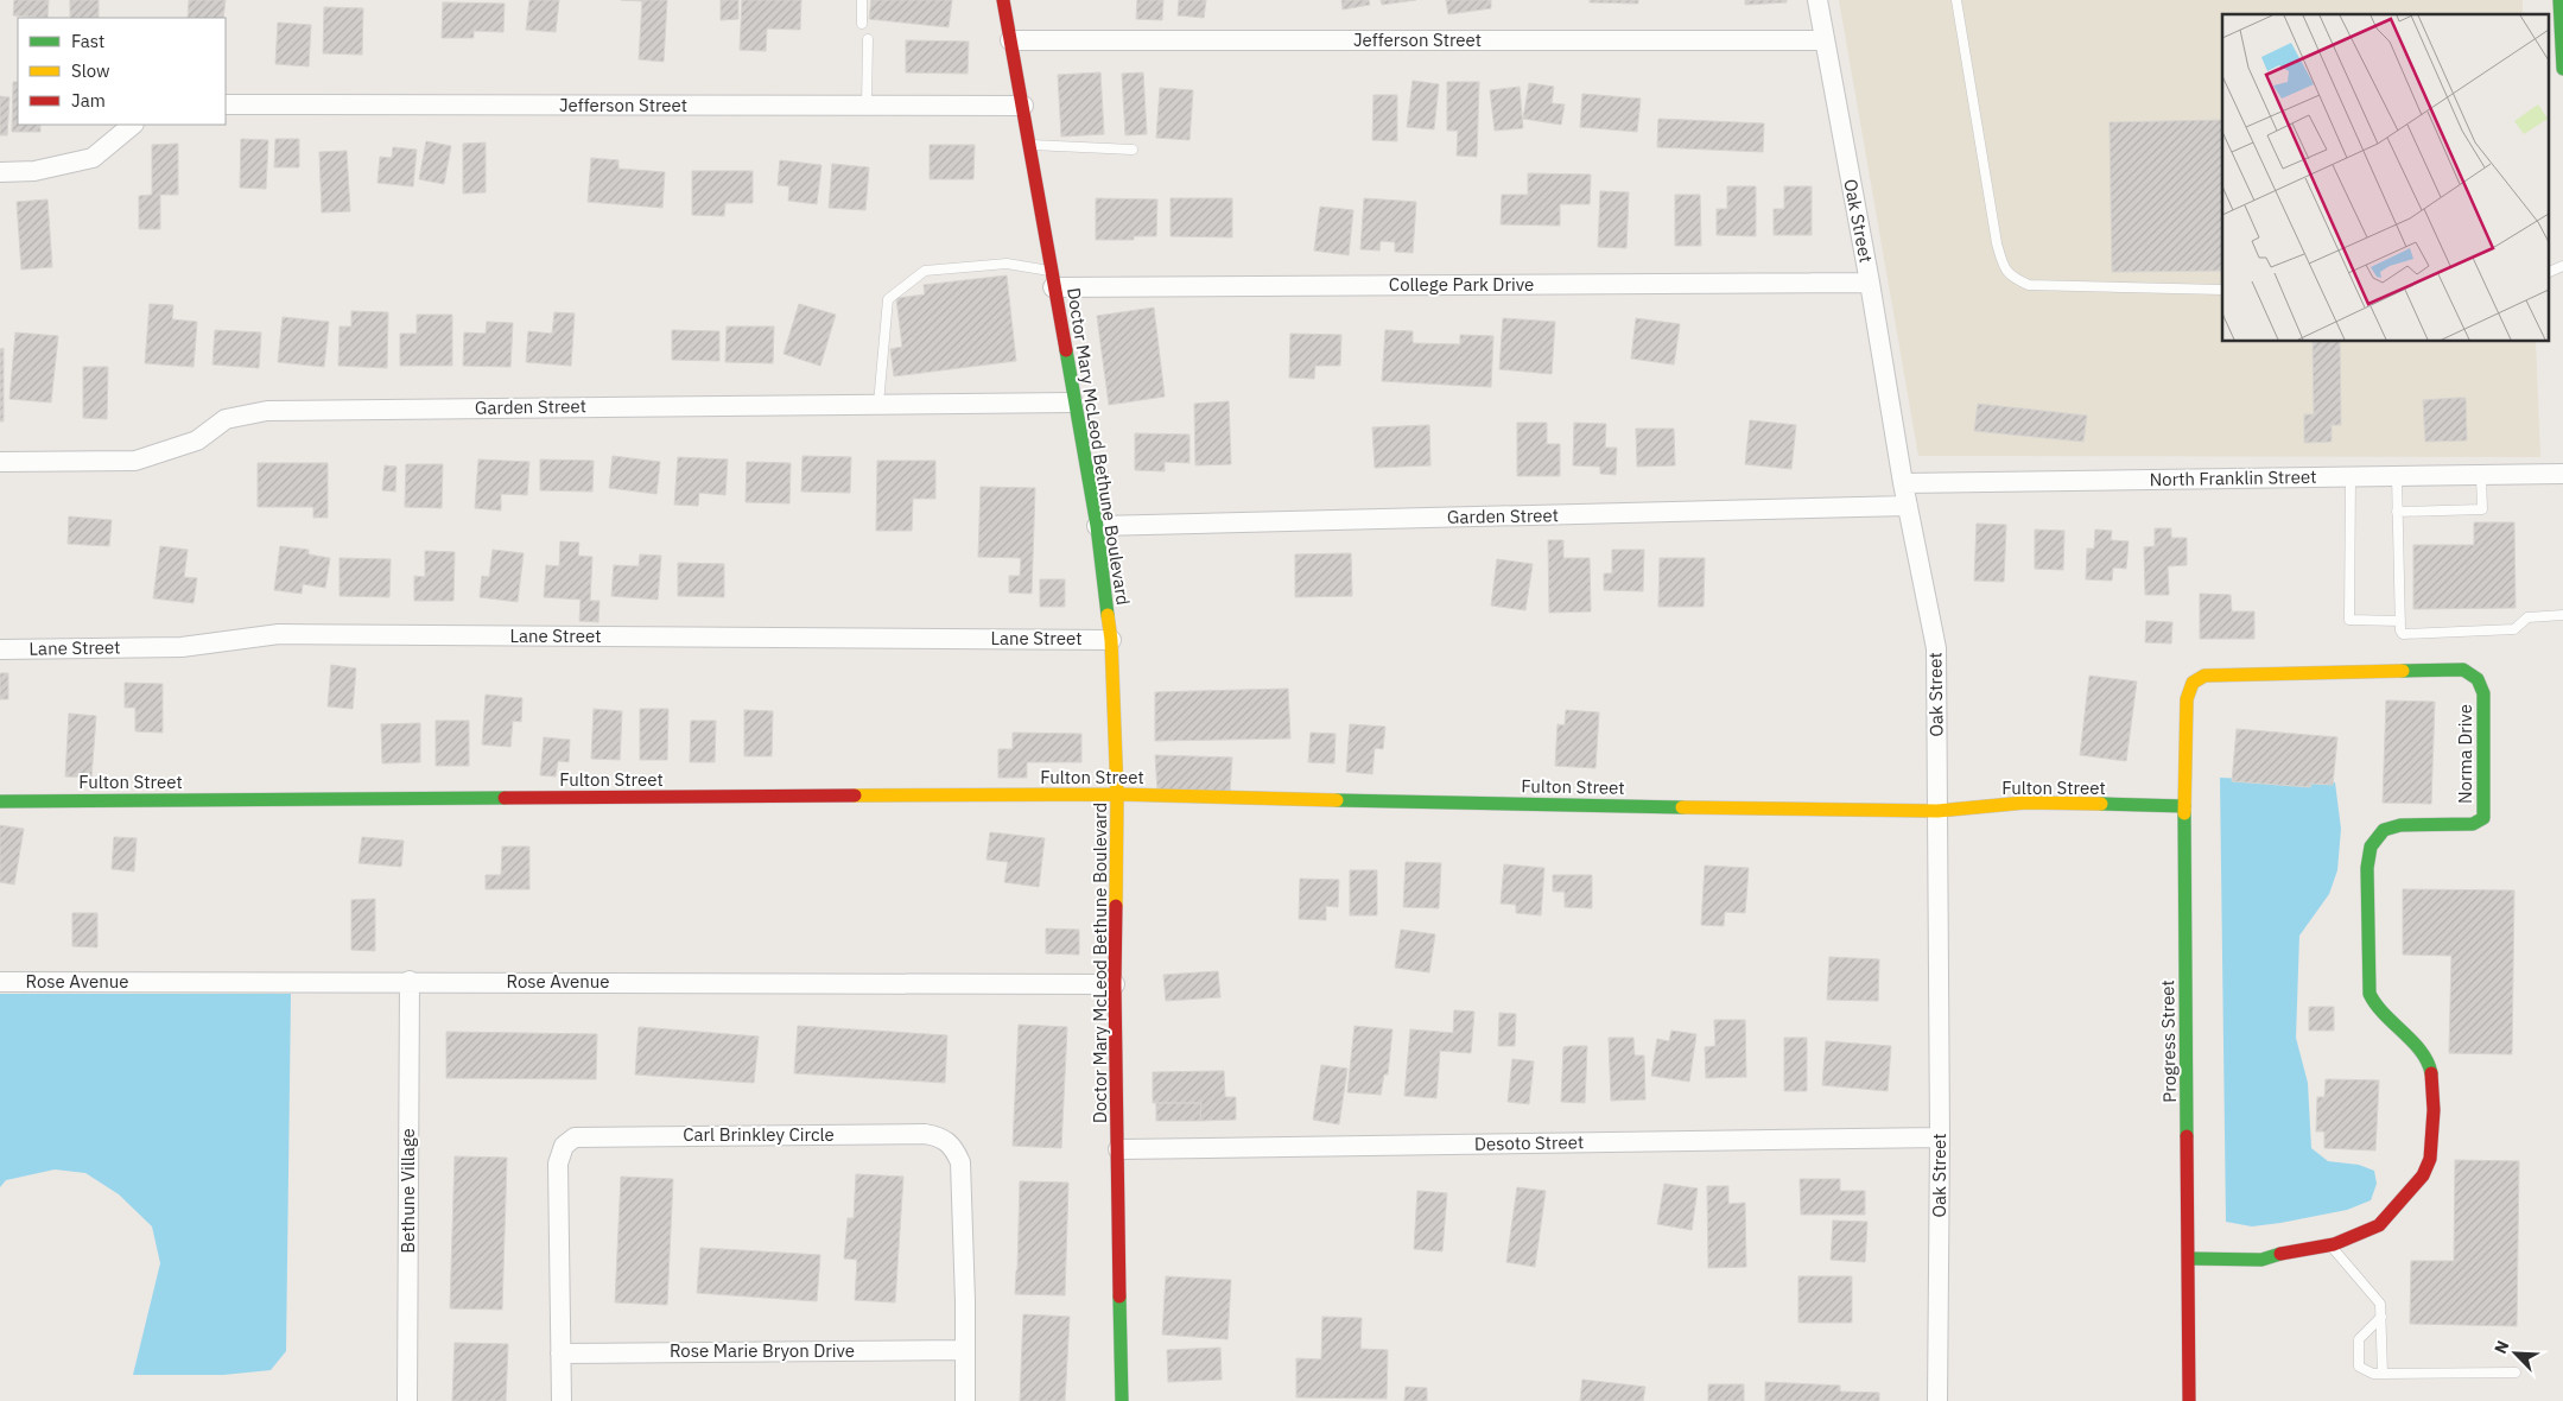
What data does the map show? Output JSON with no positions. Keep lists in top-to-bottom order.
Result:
{
  "streets": {
    "street": [
      "Jefferson Street",
      "Oak Street",
      "College Park Drive",
      "Garden Street",
      "Doctor Mary McLeod Bethune Boulevard",
      "North Franklin Street",
      "Lane Street",
      "Norma Drive",
      "Fulton Street",
      "Rose Avenue",
      "Progress Street",
      "Carl Brinkley Circle",
      "Desoto Street",
      "Bethune Village",
      "Rose Marie Bryon Drive"
    ]
  },
  "crossings": [
    ["Jefferson Street", "Oak Street"],
    ["Jefferson Street", "Doctor Mary McLeod Bethune Boulevard"],
    ["Oak Street", "College Park Drive"],
    ["Oak Street", "Garden Street"],
    ["Oak Street", "North Franklin Street"],
    ["Oak Street", "Fulton Street"],
    ["Oak Street", "Desoto Street"],
    ["College Park Drive", "Doctor Mary McLeod Bethune Boulevard"],
    ["Garden Street", "Doctor Mary McLeod Bethune Boulevard"],
    ["Doctor Mary McLeod Bethune Boulevard", "Lane Street"],
    ["Doctor Mary McLeod Bethune Boulevard", "Fulton Street"],
    ["Doctor Mary McLeod Bethune Boulevard", "Rose Avenue"],
    ["Doctor Mary McLeod Bethune Boulevard", "Desoto Street"],
    ["Norma Drive", "Progress Street"],
    ["Fulton Street", "Progress Street"],
    ["Rose Avenue", "Bethune Village"],
    ["Carl Brinkley Circle", "Rose Marie Bryon Drive"]
  ],
  "legend": ["Fast", "Slow", "Jam"],
  "north": "top left"
}
